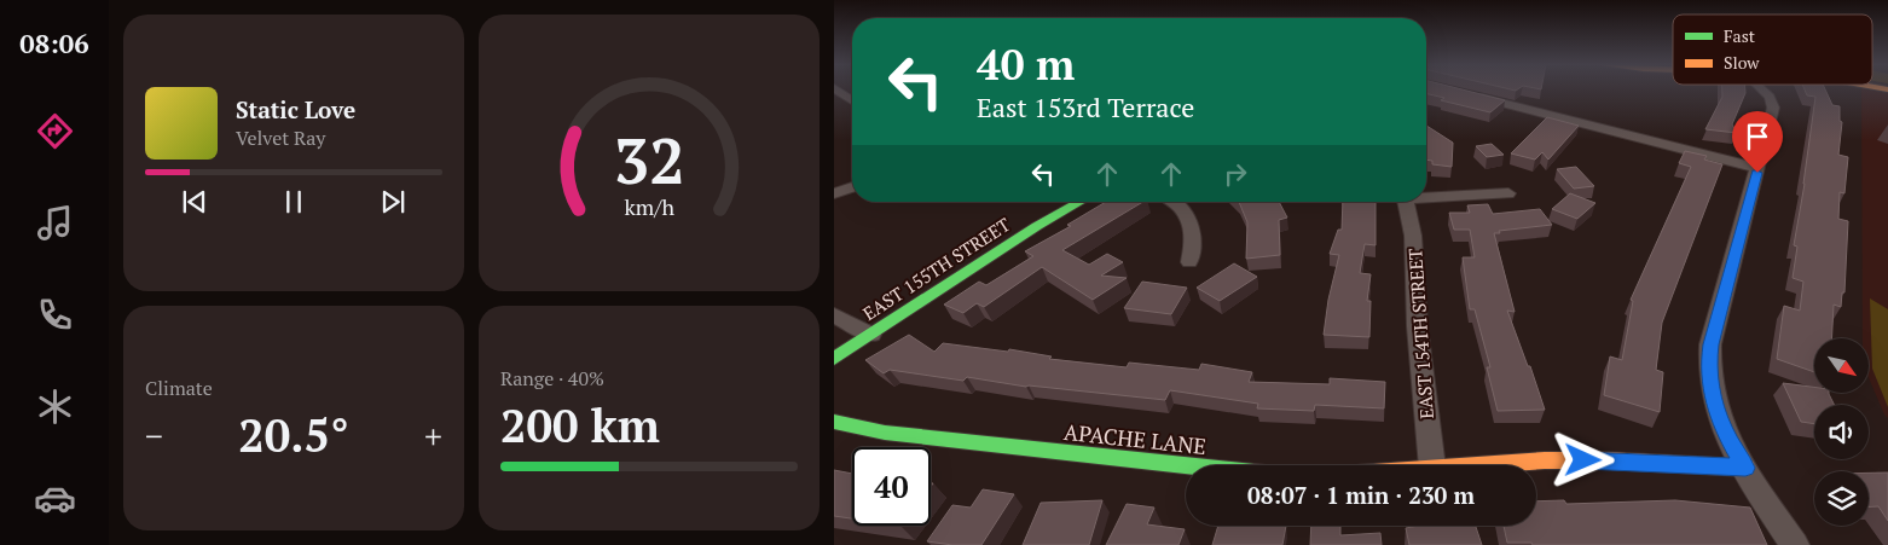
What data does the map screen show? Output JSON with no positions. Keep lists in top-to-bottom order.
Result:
{
  "streets": {
    "street": ["EAST 155TH STREET", "EAST 154TH STREET", "APACHE LANE"]
  },
  "legend": ["Fast", "Slow"],
  "north": "bottom right",
  "page": {
    "tabs": "08:06",
    "turn": ["40 m", "East 153rd Terrace"],
    "song": ["Static Love", "Velvet Ray"],
    "tile": [
      "Climate",
      ["Range · 40%", "200 km"]
    ],
    "heat": ["−", "20.5°", "+"],
    "limit": "40",
    "trip": "08:07 · 1 min · 230 m",
    "gauge": ["32", "km/h"]
  }
}
